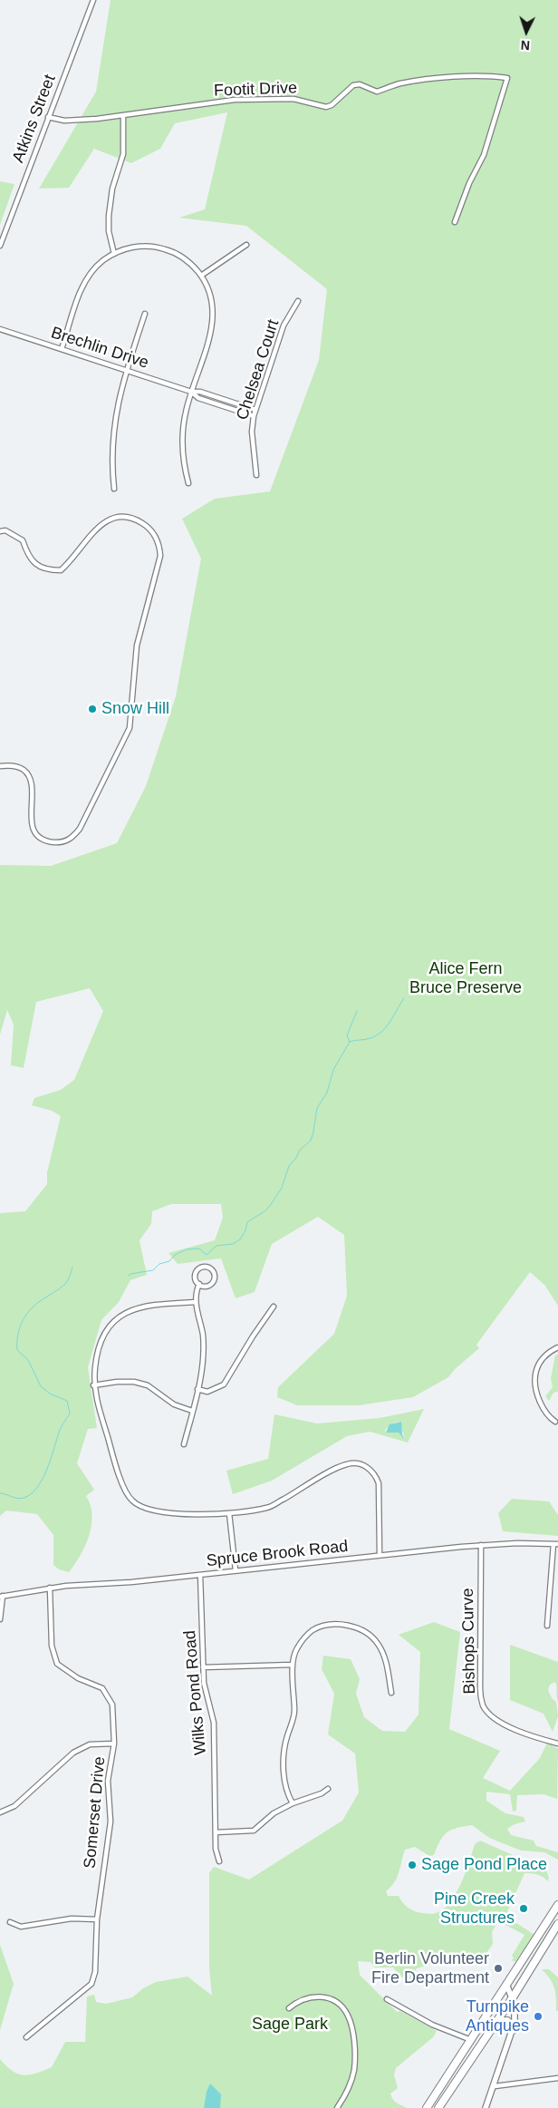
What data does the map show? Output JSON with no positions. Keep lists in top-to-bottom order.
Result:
{
  "streets": {
    "street": [
      "Footit Drive",
      "Atkins Street",
      "Brechlin Drive",
      "Chelsea Court",
      "Spruce Brook Road",
      "Bishops Curve",
      "Wilks Pond Road",
      "Somerset Drive"
    ]
  },
  "crossings": [
    ["Footit Drive", "Atkins Street"],
    ["Brechlin Drive", "Chelsea Court"],
    ["Spruce Brook Road", "Bishops Curve"],
    ["Spruce Brook Road", "Wilks Pond Road"],
    ["Spruce Brook Road", "Somerset Drive"]
  ],
  "parks": ["Alice Fern Bruce Preserve", "Sage Park"],
  "places": [
    "Snow Hill",
    "Sage Pond Place",
    "Pine Creek Structures",
    "Berlin Volunteer Fire Department",
    "Turnpike Antiques"
  ],
  "north": "bottom"
}
